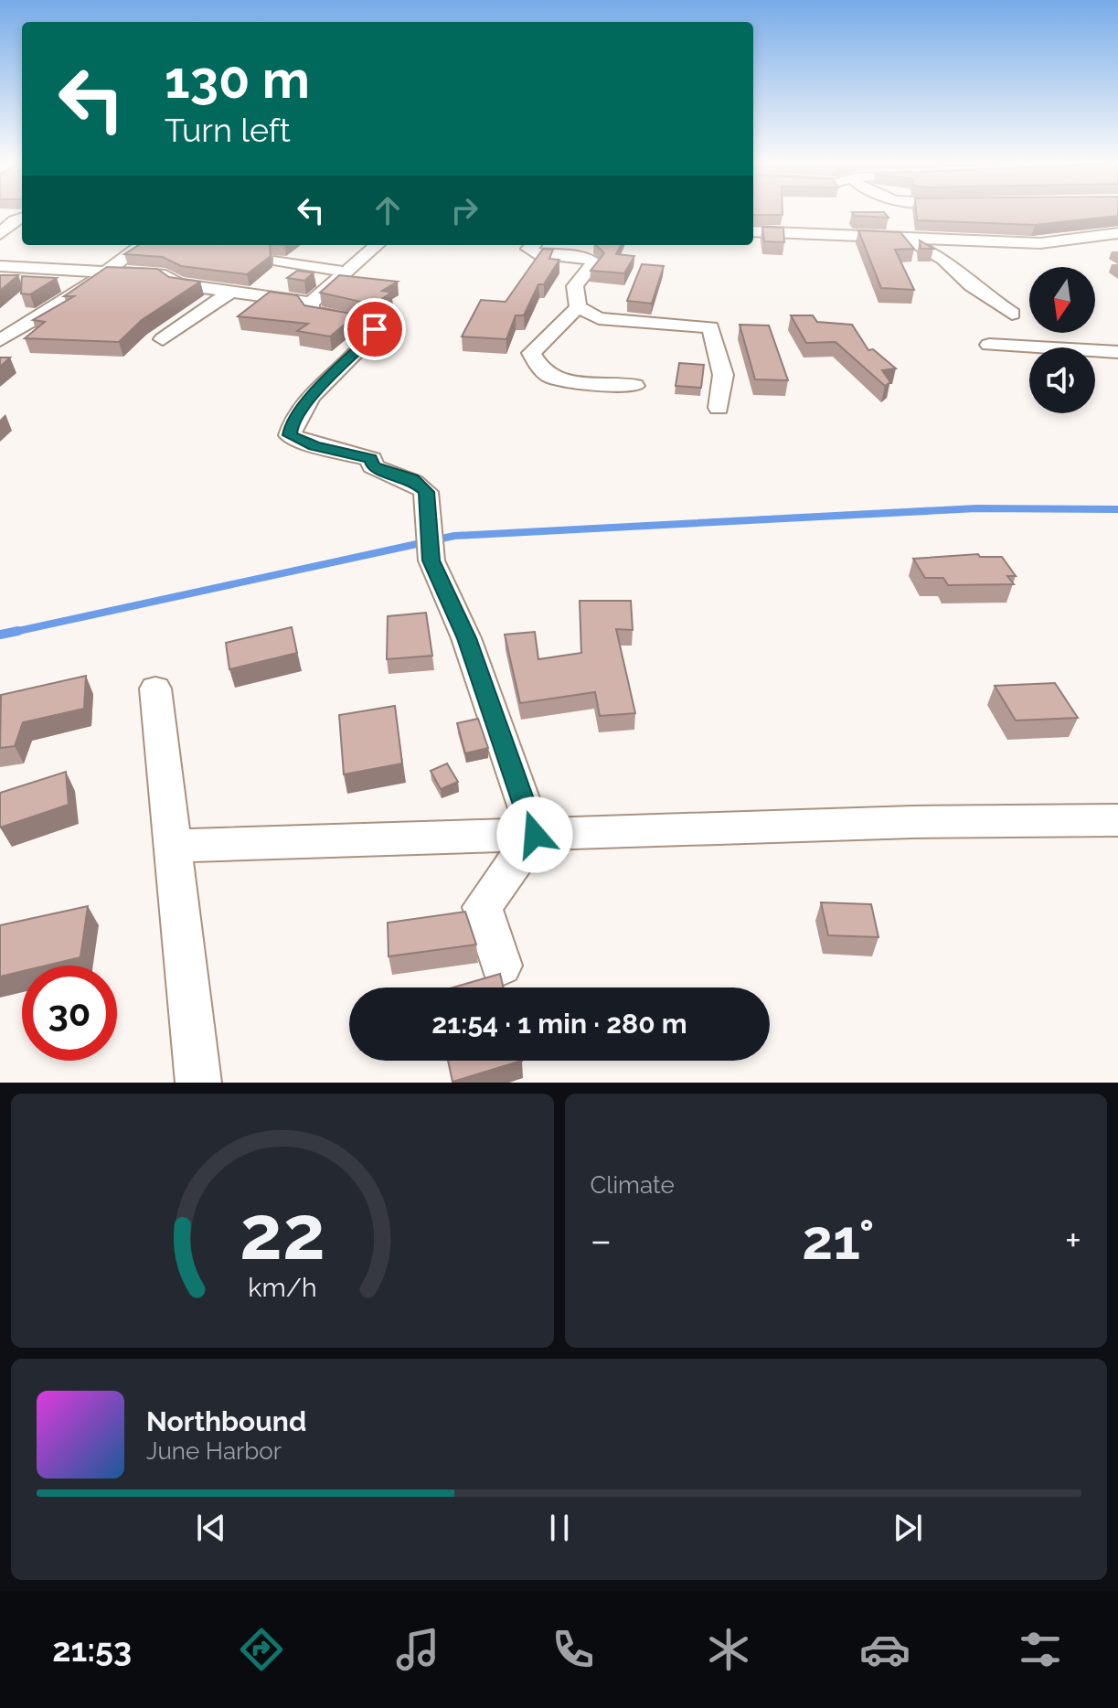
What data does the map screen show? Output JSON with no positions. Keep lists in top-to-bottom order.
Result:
{
  "north": "bottom",
  "page": {
    "turn": ["130 m", "Turn left"],
    "limit": "30",
    "trip": "21:54 · 1 min · 280 m",
    "tile": "Climate",
    "heat": ["−", "21°", "+"],
    "song": ["Northbound", "June Harbor"],
    "tabs": "21:53",
    "gauge": ["22", "km/h"]
  }
}
